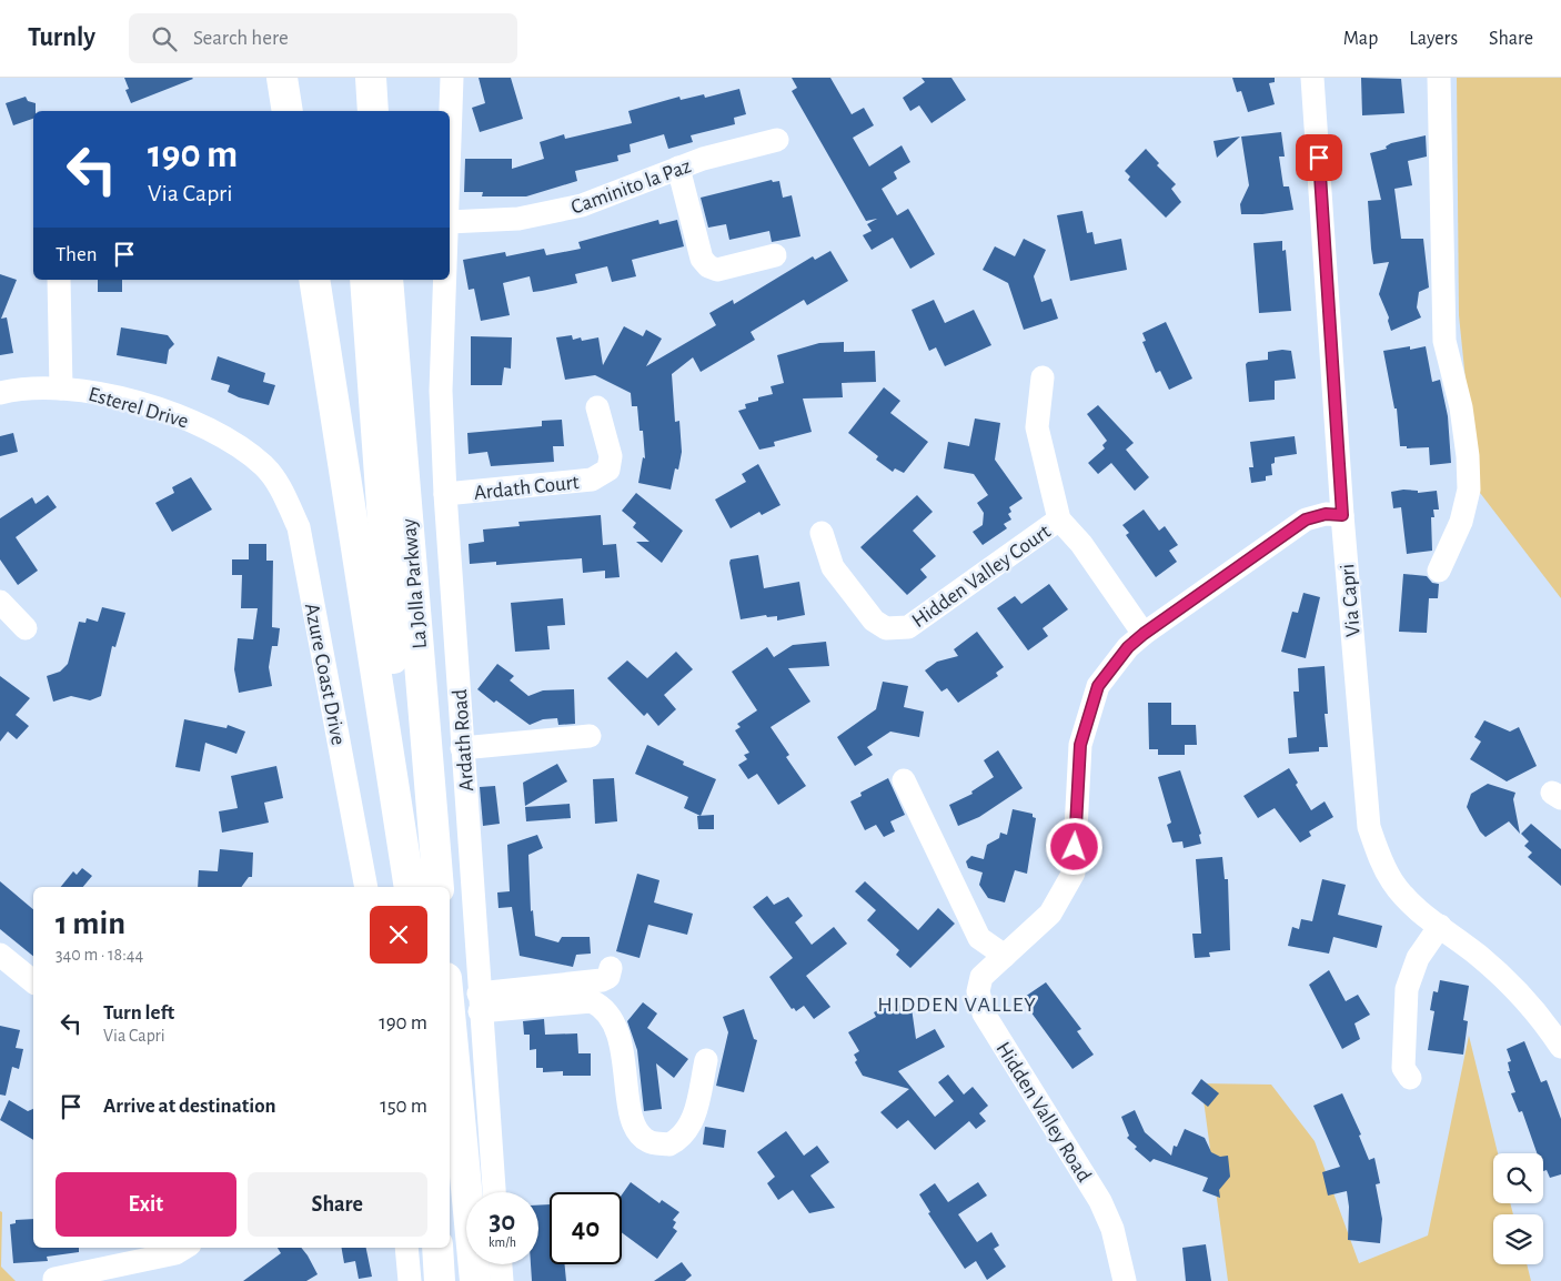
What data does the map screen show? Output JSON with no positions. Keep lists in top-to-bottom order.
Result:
{
  "streets": {
    "highway": ["La Jolla Parkway"],
    "street": [
      "Caminito la Paz",
      "Esterel Drive",
      "Ardath Court",
      "Hidden Valley Court",
      "Via Capri",
      "Azure Coast Drive",
      "Ardath Road",
      "Hidden Valley Road"
    ]
  },
  "crossings": [
    ["Esterel Drive", "Azure Coast Drive"],
    ["Ardath Court", "Ardath Road"],
    ["Via Capri", "Hidden Valley Road"]
  ],
  "districts": ["HIDDEN VALLEY"],
  "page": {
    "header": "Turnly",
    "search": "Search here",
    "nav": ["Map", "Layers", "Share"],
    "turn": ["190 m", "Via Capri"],
    "then": "Then",
    "heading": ["1 min", "340 m · 18:44"],
    "list": [
      {
        "name": "Turn left",
        "note": "Via Capri",
        "value": "190 m"
      },
      {
        "name": "Arrive at destination",
        "value": "150 m"
      }
    ],
    "buttons": ["Exit", "Share"],
    "speed": "30 km/h",
    "limit": "40"
  }
}
